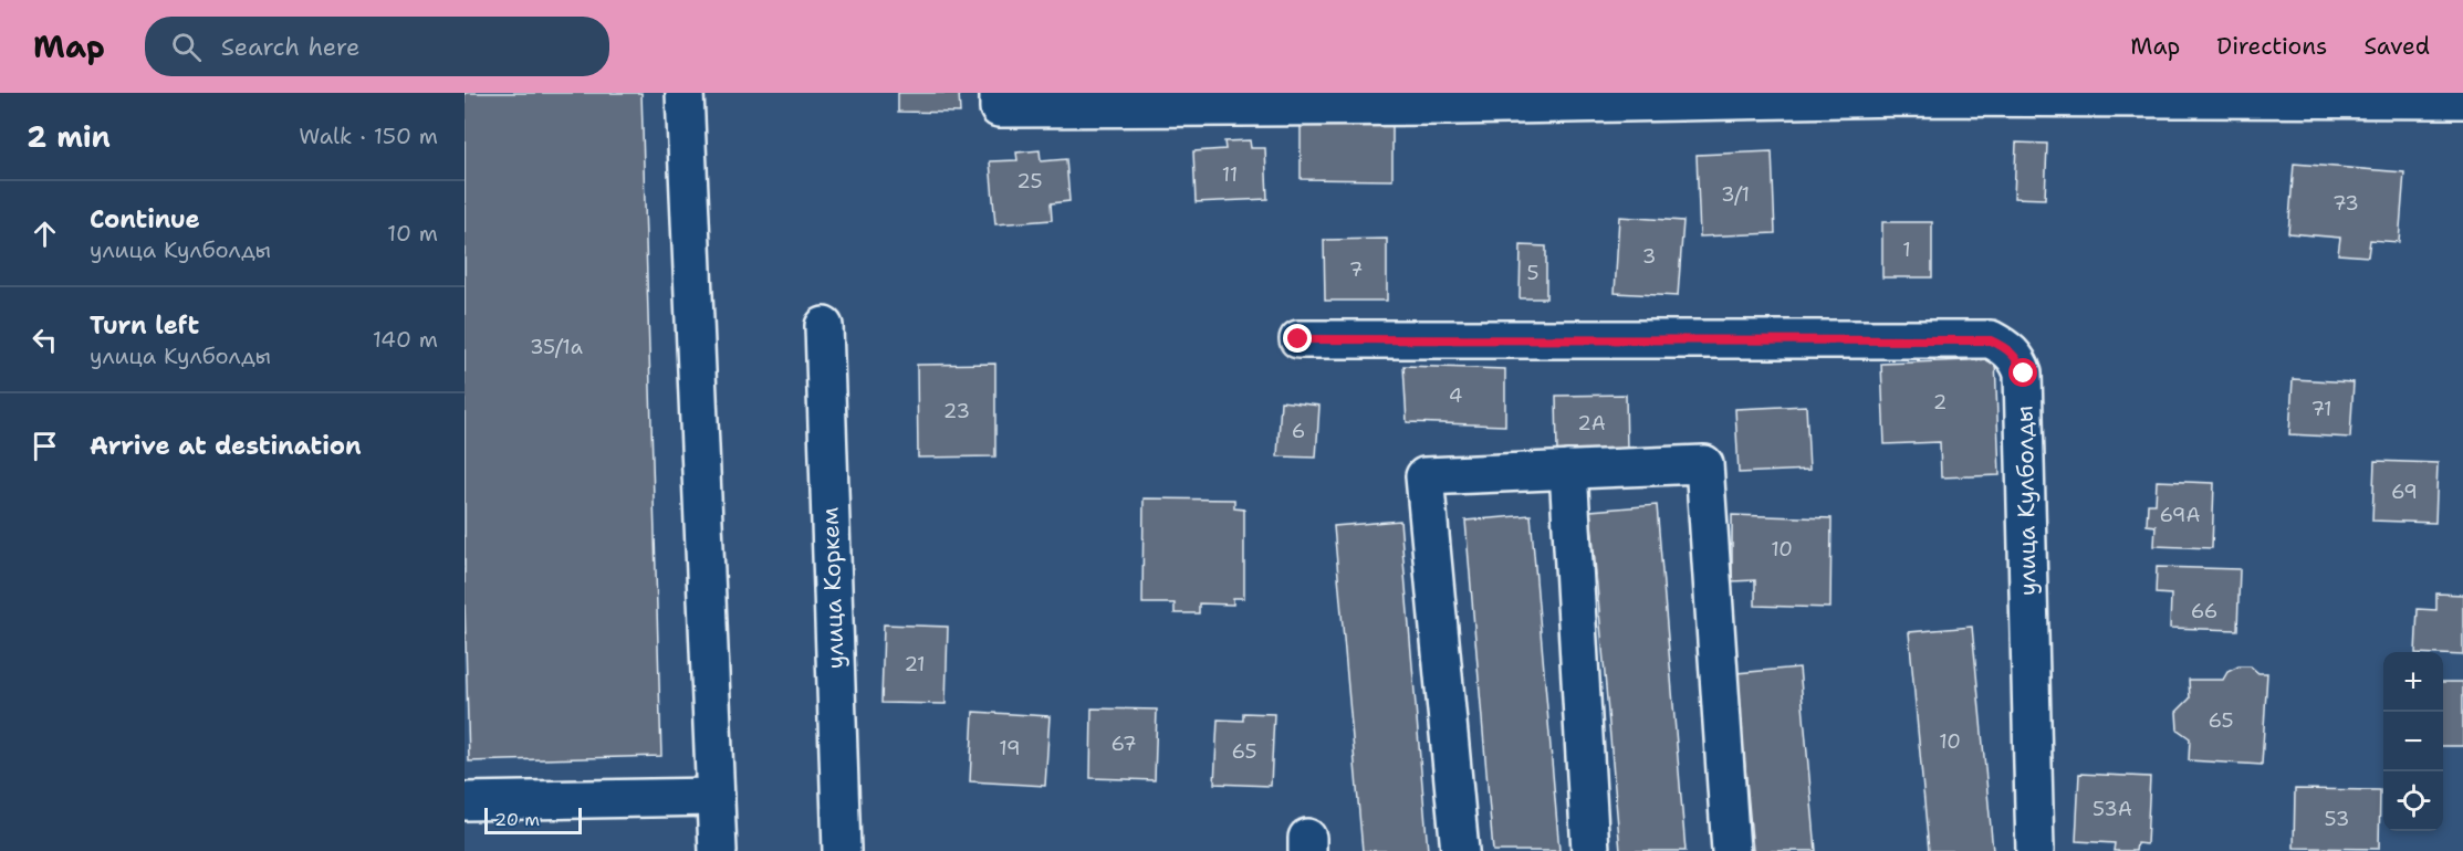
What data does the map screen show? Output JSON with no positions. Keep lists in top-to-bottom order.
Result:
{
  "streets": {
    "street": ["улица Кулболды", "улица Коркем"]
  },
  "house_numbers": [
    "11",
    "25",
    "3/1",
    "73",
    "1",
    "3",
    "7",
    "5",
    "35/1а",
    "4",
    "2",
    "71",
    "23",
    "2А",
    "6",
    "69",
    "69А",
    "10",
    "66",
    "21",
    "65",
    "10",
    "67",
    "19",
    "65",
    "53А",
    "53"
  ],
  "scale_bar": "20 m",
  "page": {
    "header": "Map",
    "search": "Search here",
    "nav": ["Map", "Directions", "Saved"],
    "heading": ["2 min", "Walk · 150 m"],
    "list": [
      ["Continue", "улица Кулболды", "10 m"],
      ["Turn left", "улица Кулболды", "140 m"],
      "Arrive at destination"
    ],
    "map_buttons": ["+", "−"],
    "scale": "20 m"
  }
}
